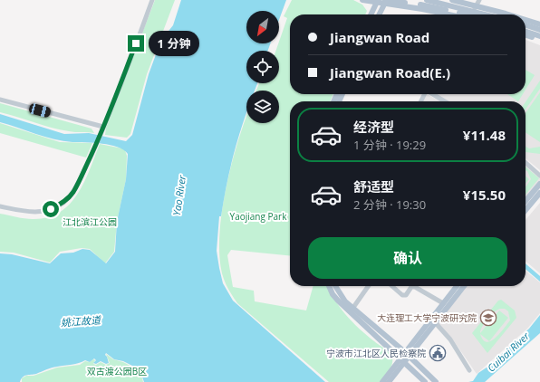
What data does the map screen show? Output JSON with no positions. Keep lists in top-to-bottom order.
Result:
{
  "water": ["Yao River", "姚江故道", "Cuibai River"],
  "parks": ["Yaojiang Park", "江北滨江公园", "双古渡公园B区"],
  "places": {
    "school or university": ["大连理工大学宁波研究院"],
    "public building": ["宁波市江北区人民检察院"]
  },
  "north": "bottom left",
  "page": {
    "banner": ["Jiangwan Road", "Jiangwan Road(E.)"],
    "bubble": "1 分钟",
    "list": [
      {
        "name": "经济型",
        "note": "1 分钟 · 19:29",
        "value": "¥11.48"
      },
      {
        "name": "舒适型",
        "note": "2 分钟 · 19:30",
        "value": "¥15.50"
      }
    ],
    "buttons": "确认"
  }
}
